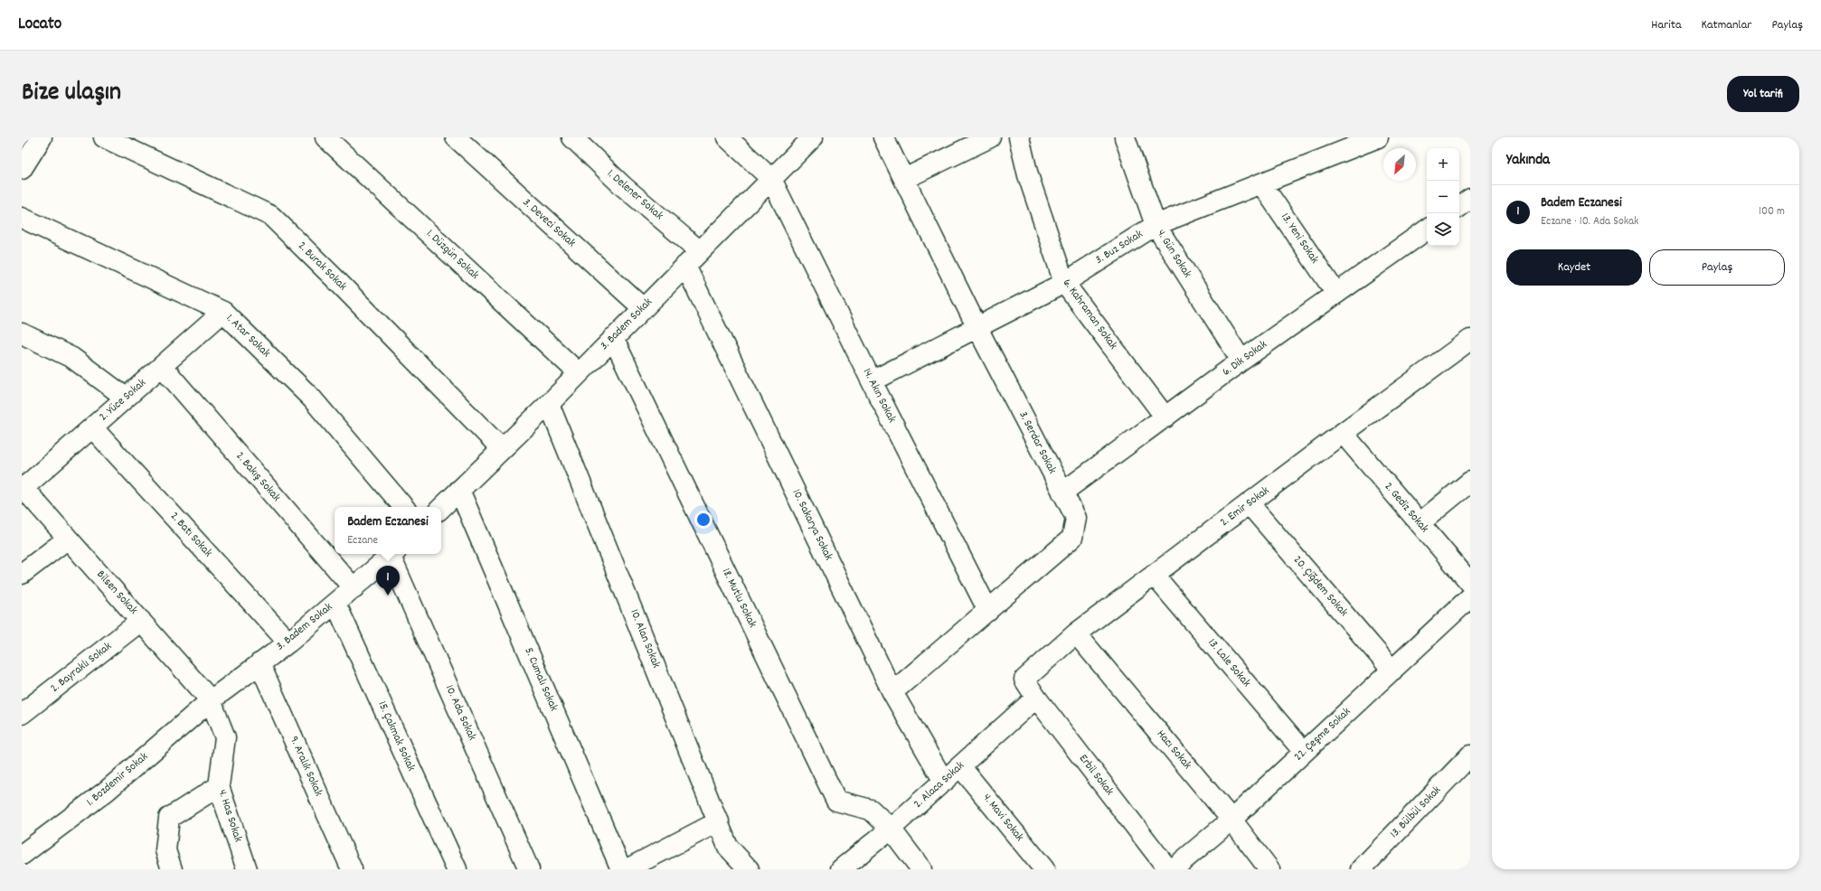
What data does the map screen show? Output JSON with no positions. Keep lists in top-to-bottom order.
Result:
{
  "streets": {
    "street": [
      "1. Delener Sokak",
      "3. Deveci Sokak",
      "13. Yeni Sokak",
      "3. Buz Sokak",
      "4. Gün Sokak",
      "1. Düzgün Sokak",
      "2. Burak Sokak",
      "6. Kahraman Sokak",
      "3. Badem Sokak",
      "1. Atar Sokak",
      "6. Dik Sokak",
      "14. Akın Sokak",
      "2. Yüce Sokak",
      "3. Serdar Sokak",
      "2. Bakış Sokak",
      "2. Emir Sokak",
      "2. Gediz Sokak",
      "10. Sakarya Sokak",
      "2. Batı Sokak",
      "20. Çiğdem Sokak",
      "Bilsen Sokak",
      "18. Mutlu Sokak",
      "10. Alan Sokak",
      "13. Lale Sokak",
      "2. Bayraklı Sokak",
      "5. Cumalı Sokak",
      "10. Ada Sokak",
      "22. Çeşme Sokak",
      "15. Çakmak Sokak",
      "Hacı Sokak",
      "9. Aralık Sokak",
      "Erbil Sokak",
      "1. Bozdemir Sokak",
      "2. Alaca Sokak",
      "13. Bülbül Sokak",
      "4. Has Sokak",
      "4. Mavi Sokak"
    ]
  },
  "crossings": [
    ["1. Delener Sokak", "3. Badem Sokak"],
    ["3. Deveci Sokak", "3. Badem Sokak"],
    ["13. Yeni Sokak", "3. Buz Sokak"],
    ["13. Yeni Sokak", "6. Dik Sokak"],
    ["3. Buz Sokak", "4. Gün Sokak"],
    ["3. Buz Sokak", "6. Kahraman Sokak"],
    ["3. Buz Sokak", "14. Akın Sokak"],
    ["3. Buz Sokak", "3. Serdar Sokak"],
    ["4. Gün Sokak", "6. Dik Sokak"],
    ["1. Düzgün Sokak", "3. Badem Sokak"],
    ["2. Burak Sokak", "3. Badem Sokak"],
    ["6. Kahraman Sokak", "6. Dik Sokak"],
    ["3. Badem Sokak", "14. Akın Sokak"],
    ["3. Badem Sokak", "2. Bakış Sokak"],
    ["3. Badem Sokak", "10. Sakarya Sokak"],
    ["3. Badem Sokak", "2. Batı Sokak"],
    ["3. Badem Sokak", "Bilsen Sokak"],
    ["3. Badem Sokak", "18. Mutlu Sokak"],
    ["3. Badem Sokak", "10. Alan Sokak"],
    ["3. Badem Sokak", "5. Cumalı Sokak"],
    ["3. Badem Sokak", "10. Ada Sokak"],
    ["3. Badem Sokak", "15. Çakmak Sokak"],
    ["3. Badem Sokak", "9. Aralık Sokak"],
    ["3. Badem Sokak", "1. Bozdemir Sokak"],
    ["3. Badem Sokak", "4. Has Sokak"],
    ["1. Atar Sokak", "2. Yüce Sokak"],
    ["6. Dik Sokak", "3. Serdar Sokak"],
    ["14. Akın Sokak", "3. Serdar Sokak"],
    ["2. Yüce Sokak", "2. Bakış Sokak"],
    ["2. Yüce Sokak", "2. Batı Sokak"],
    ["2. Yüce Sokak", "Bilsen Sokak"],
    ["3. Serdar Sokak", "10. Sakarya Sokak"],
    ["2. Emir Sokak", "2. Gediz Sokak"],
    ["2. Emir Sokak", "20. Çiğdem Sokak"],
    ["2. Emir Sokak", "13. Lale Sokak"],
    ["2. Emir Sokak", "Hacı Sokak"],
    ["2. Emir Sokak", "Erbil Sokak"],
    ["10. Sakarya Sokak", "2. Alaca Sokak"],
    ["20. Çiğdem Sokak", "22. Çeşme Sokak"],
    ["Bilsen Sokak", "2. Bayraklı Sokak"],
    ["Bilsen Sokak", "1. Bozdemir Sokak"],
    ["Bilsen Sokak", "4. Has Sokak"],
    ["18. Mutlu Sokak", "2. Alaca Sokak"],
    ["13. Lale Sokak", "22. Çeşme Sokak"],
    ["22. Çeşme Sokak", "Hacı Sokak"],
    ["Erbil Sokak", "2. Alaca Sokak"],
    ["1. Bozdemir Sokak", "4. Has Sokak"],
    ["2. Alaca Sokak", "4. Mavi Sokak"]
  ],
  "north": "bottom left",
  "page": {
    "header": "Locato",
    "nav": ["Harita", "Katmanlar", "Paylaş"],
    "title": "Bize ulaşın",
    "buttons": [
      "Yol tarifi",
      ["Kaydet", "Paylaş"]
    ],
    "heading": "Yakında",
    "map_buttons": ["+", "−"],
    "list": [
      {
        "mark": "1",
        "name": "Badem Eczanesi",
        "note": "Eczane · 10. Ada Sokak",
        "value": "100 m"
      }
    ],
    "popup": ["Badem Eczanesi", "Eczane"],
    "pins": "1"
  }
}
